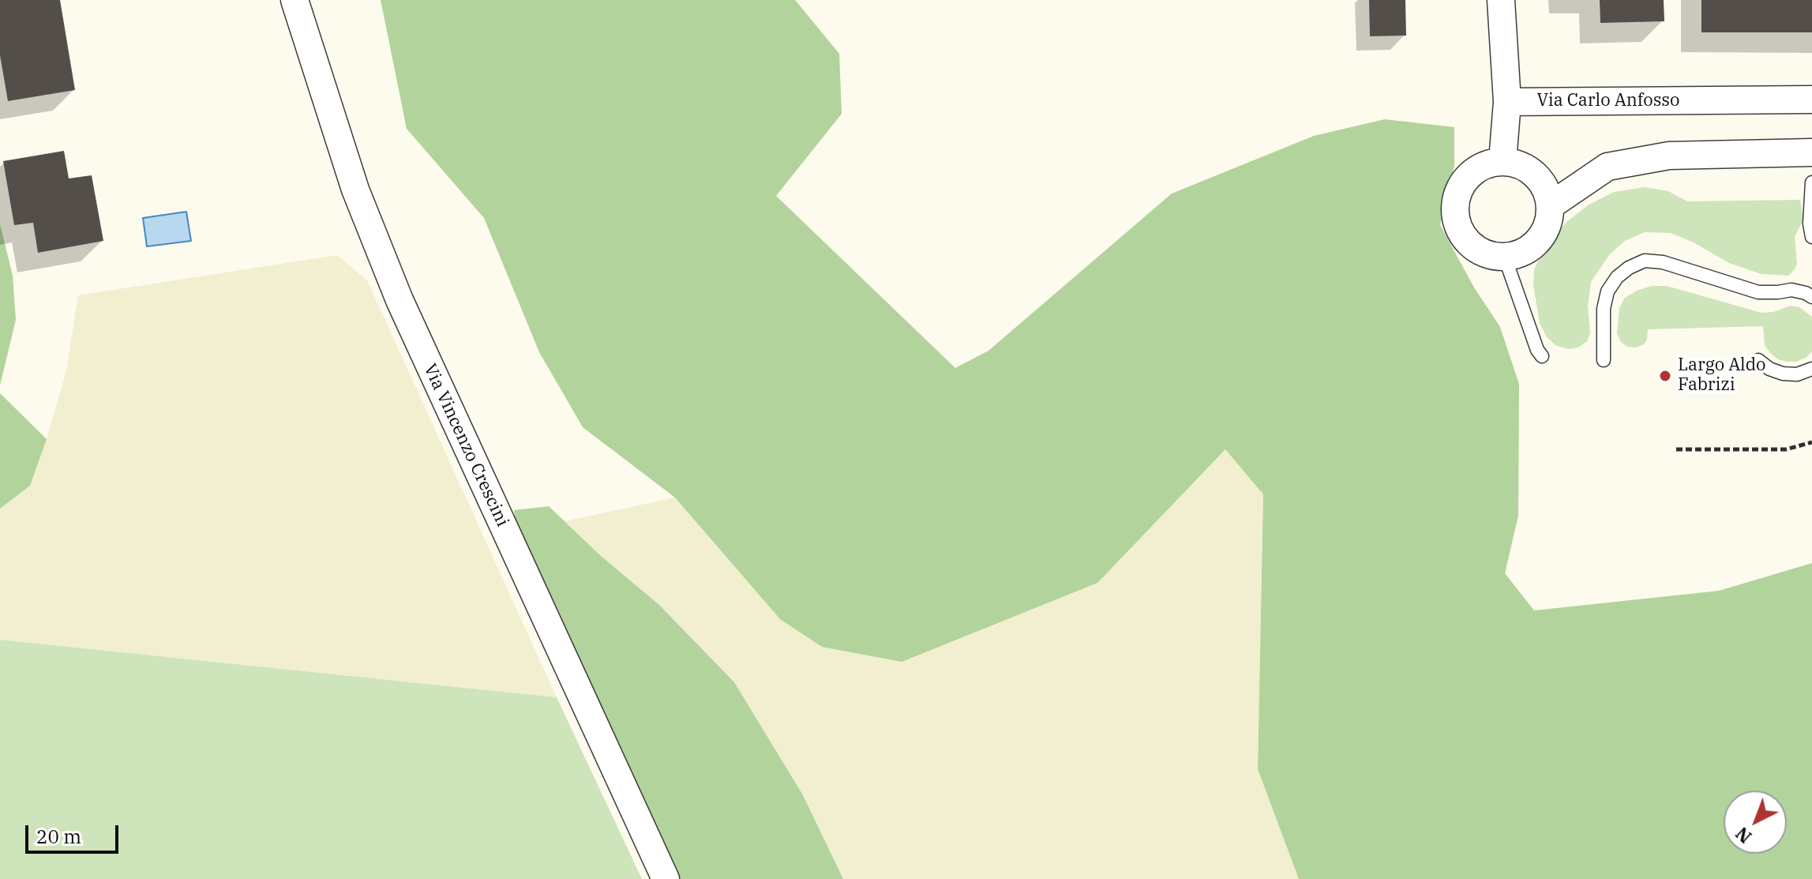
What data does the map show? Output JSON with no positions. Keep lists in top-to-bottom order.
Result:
{
  "streets": {
    "street": ["Via Carlo Anfosso", "Via Vincenzo Crescini"]
  },
  "places": ["Largo Aldo Fabrizi"],
  "scale_bar": "20 m",
  "north": "bottom left"
}
